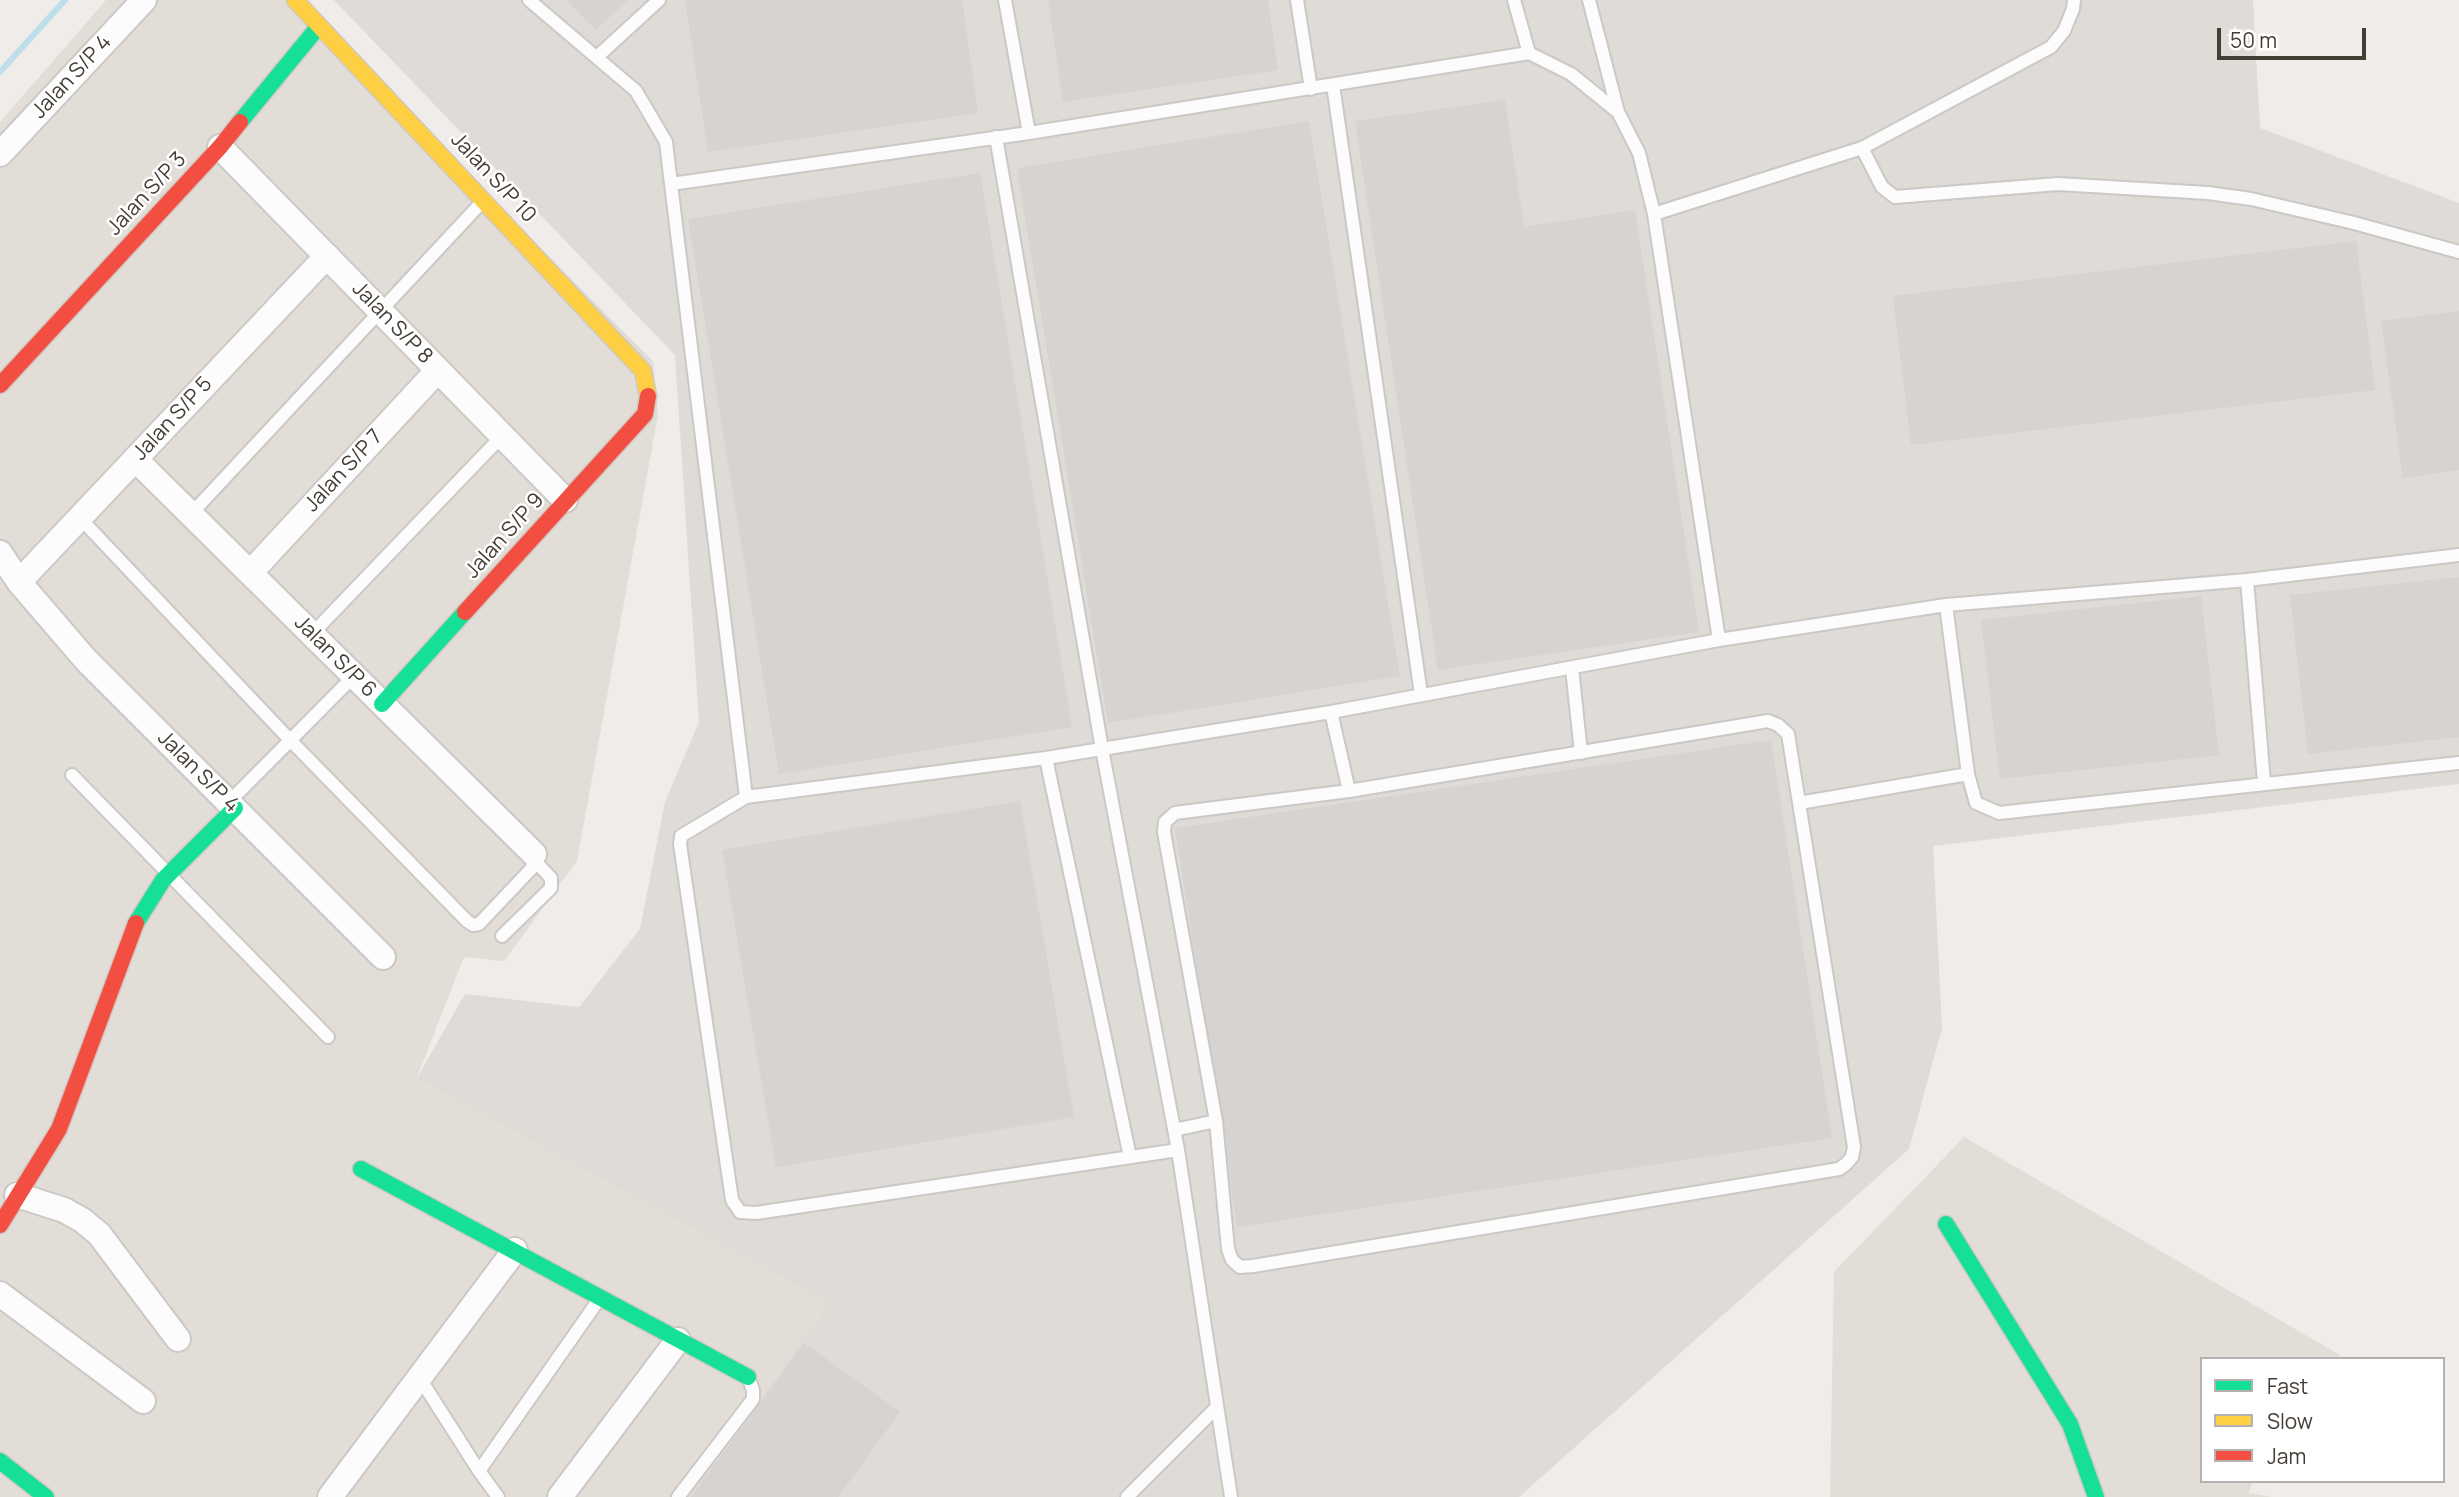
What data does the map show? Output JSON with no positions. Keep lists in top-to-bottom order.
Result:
{
  "streets": {
    "street": [
      "Jalan S/P 4",
      "Jalan S/P 10",
      "Jalan S/P 3",
      "Jalan S/P 8",
      "Jalan S/P 5",
      "Jalan S/P 7",
      "Jalan S/P 9",
      "Jalan S/P 6"
    ]
  },
  "crossings": [
    ["Jalan S/P 4", "Jalan S/P 5"],
    ["Jalan S/P 10", "Jalan S/P 3"],
    ["Jalan S/P 10", "Jalan S/P 9"],
    ["Jalan S/P 3", "Jalan S/P 8"],
    ["Jalan S/P 8", "Jalan S/P 5"],
    ["Jalan S/P 8", "Jalan S/P 7"],
    ["Jalan S/P 8", "Jalan S/P 9"],
    ["Jalan S/P 5", "Jalan S/P 6"],
    ["Jalan S/P 7", "Jalan S/P 6"],
    ["Jalan S/P 9", "Jalan S/P 6"]
  ],
  "legend": ["Fast", "Slow", "Jam"],
  "scale_bar": "50 m"
}
